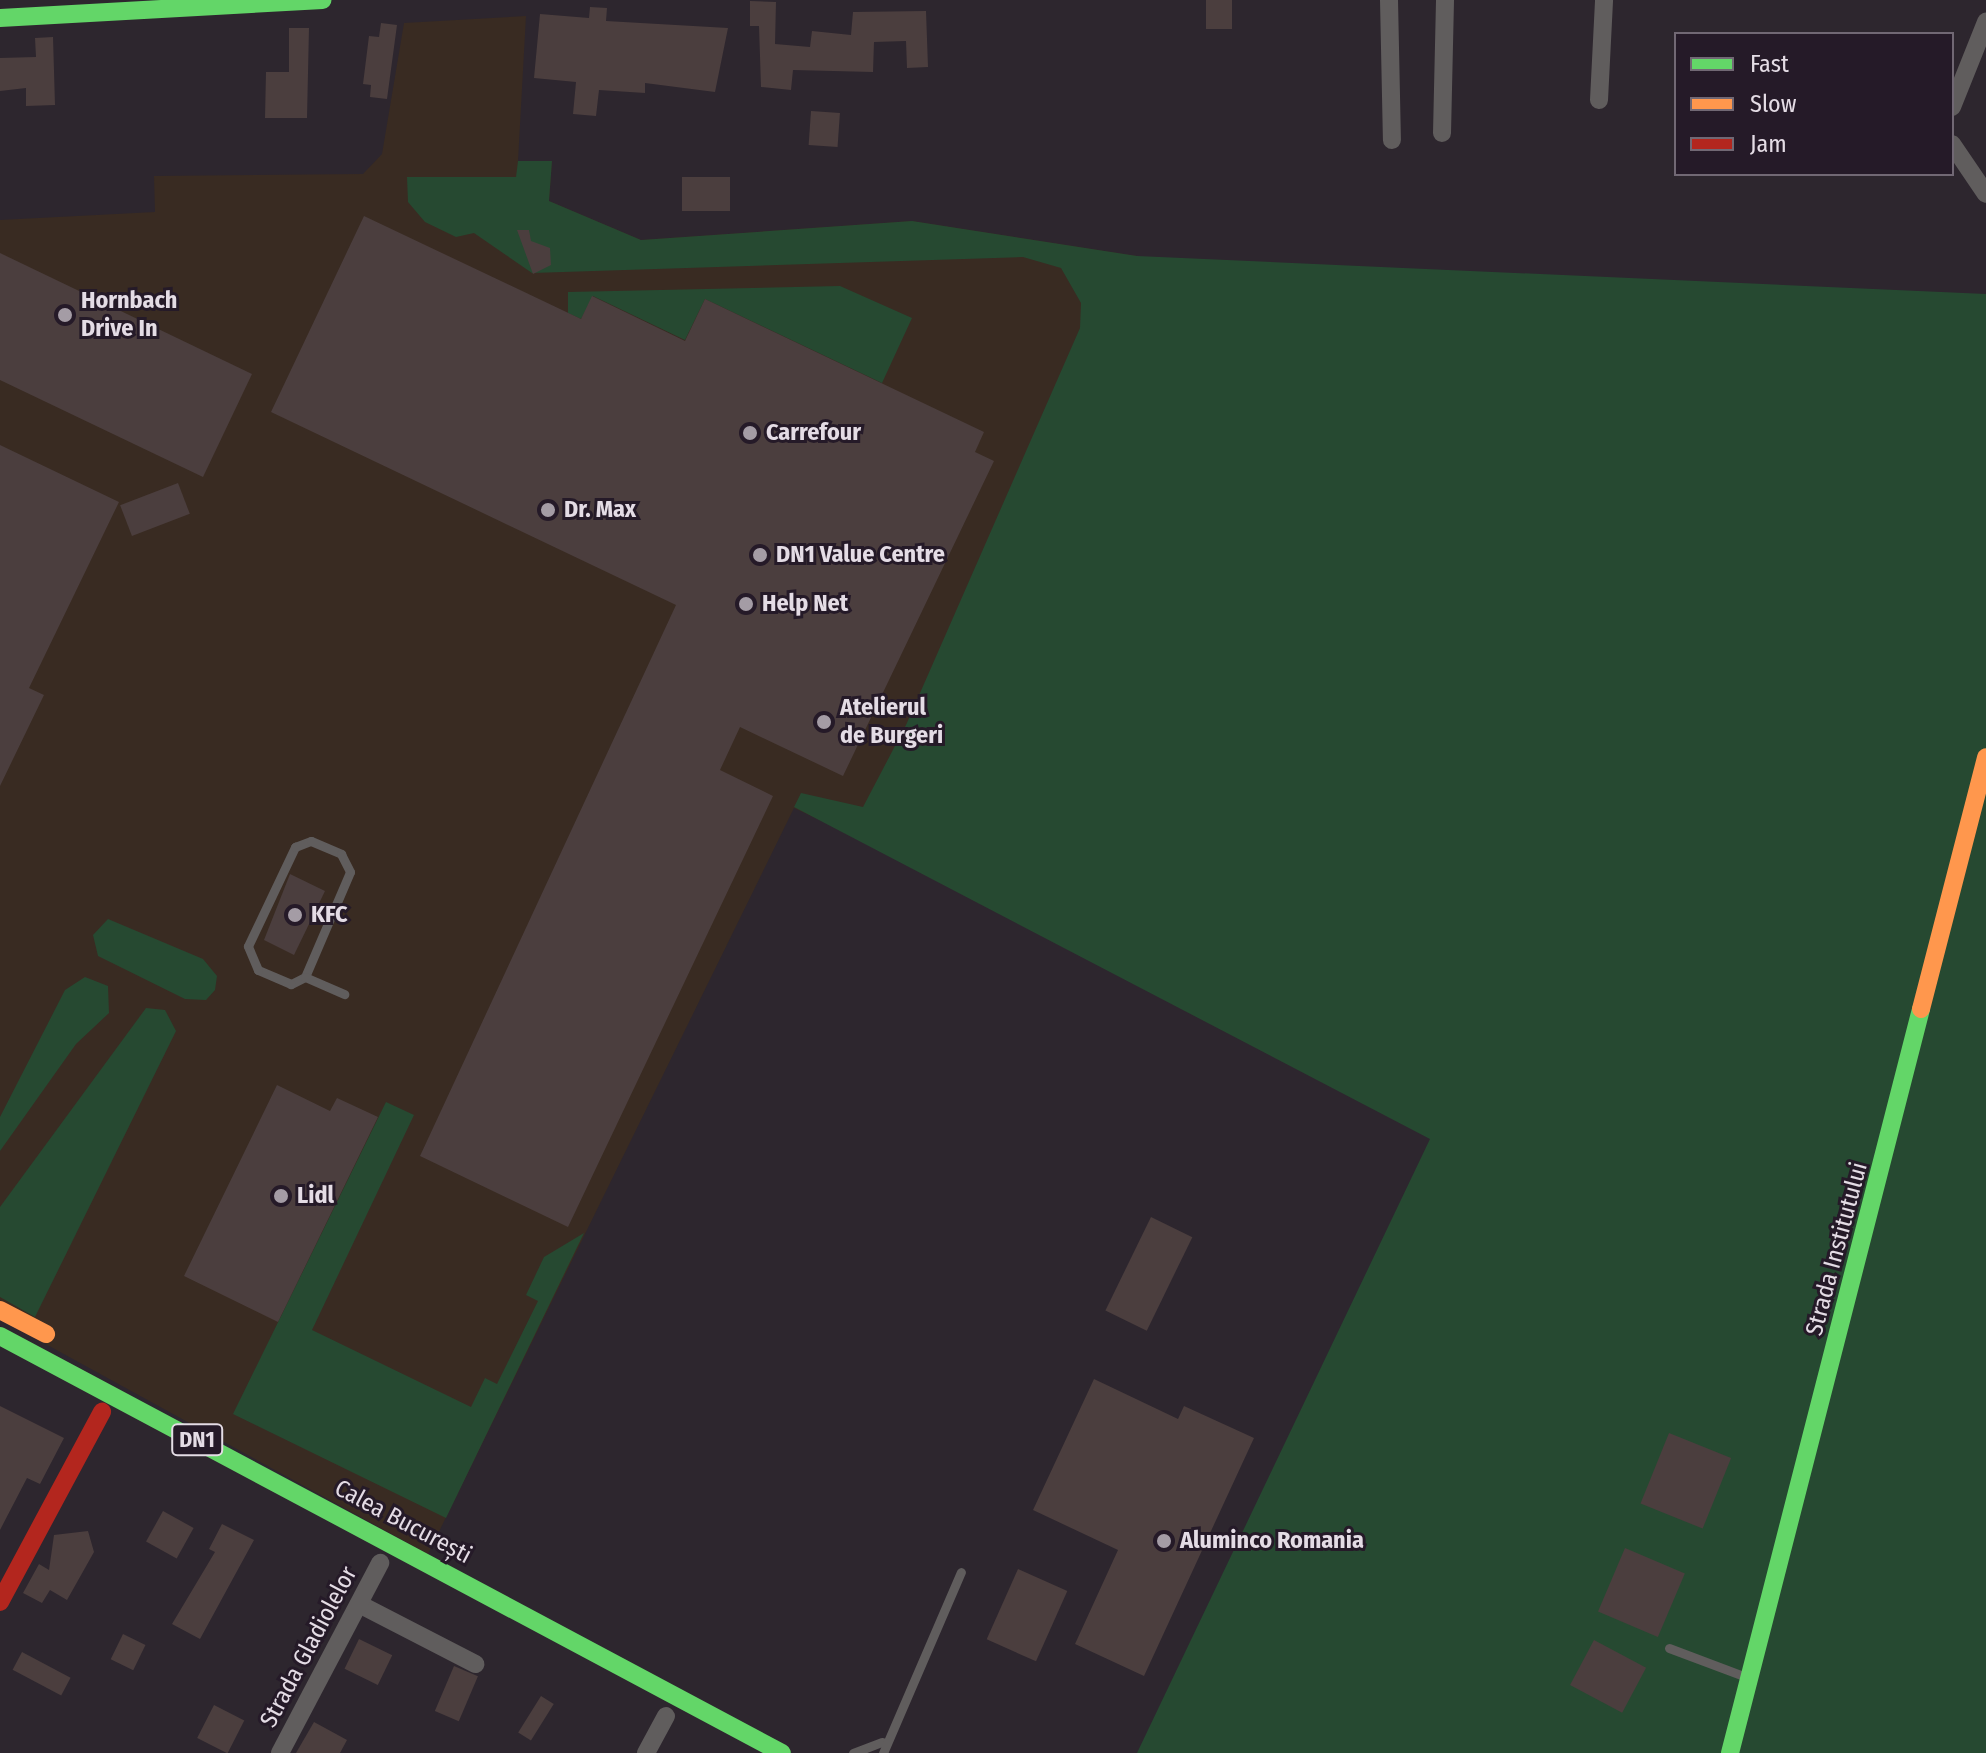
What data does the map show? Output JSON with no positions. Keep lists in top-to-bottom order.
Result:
{
  "streets": {
    "main road": ["Strada Institutului", "DN1", "Calea București"],
    "street": ["Strada Gladiolelor"]
  },
  "crossings": [
    ["Calea București", "Strada Gladiolelor"]
  ],
  "places": [
    "Hornbach Drive In",
    "Carrefour",
    "Dr. Max",
    "DN1 Value Centre",
    "Help Net",
    "Atelierul de Burgeri",
    "KFC",
    "Lidl",
    "Aluminco Romania"
  ],
  "legend": ["Fast", "Slow", "Jam"]
}
